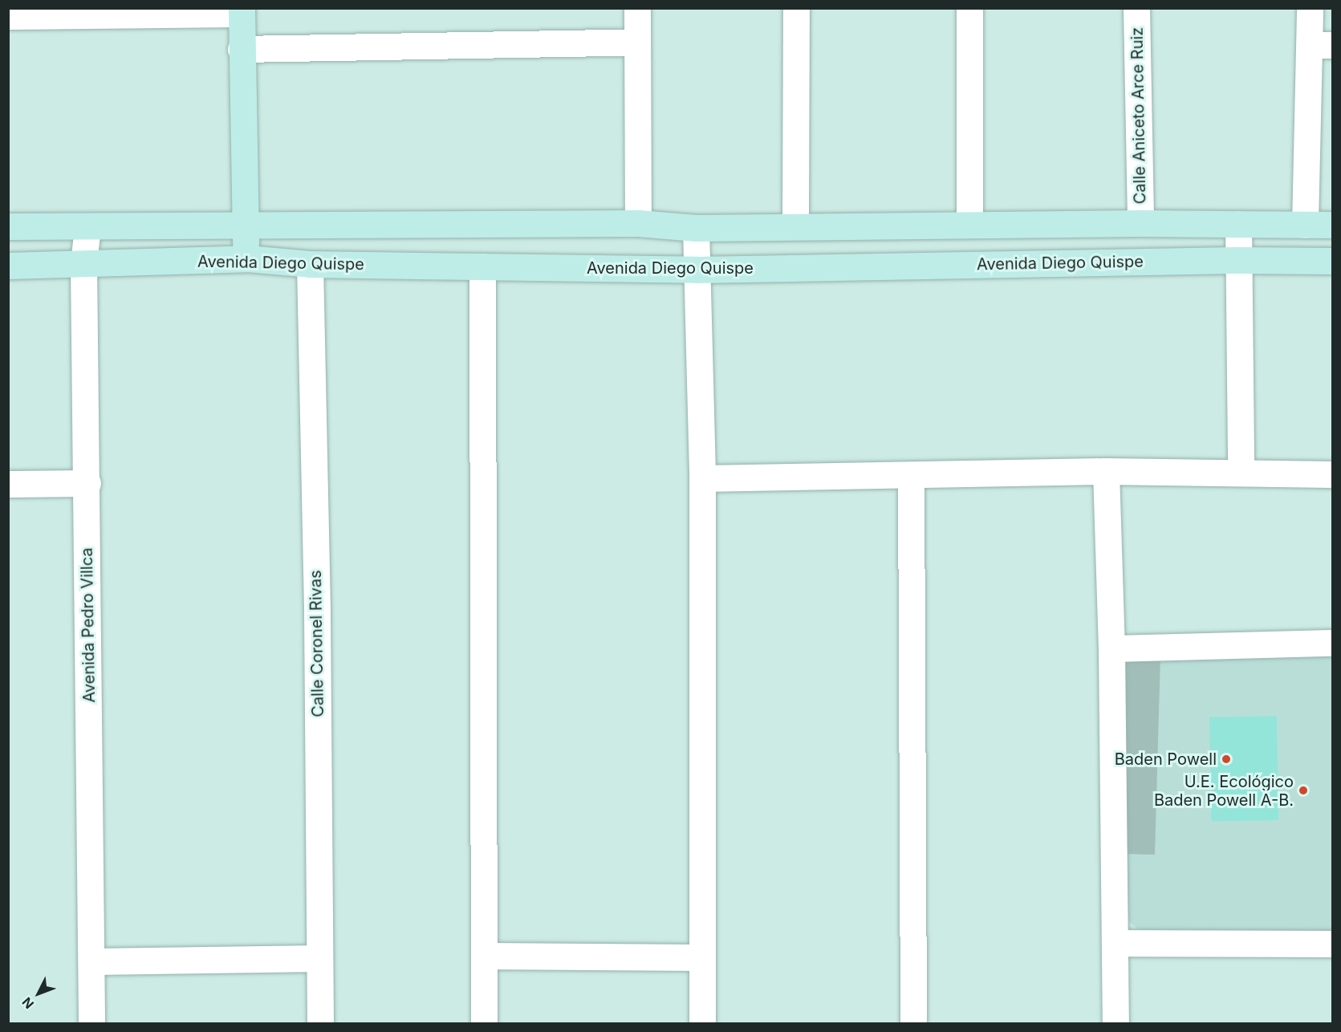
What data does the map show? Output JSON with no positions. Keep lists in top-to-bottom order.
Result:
{
  "streets": {
    "street": [
      "Calle Aniceto Arce Ruiz",
      "Avenida Diego Quispe",
      "Avenida Pedro Villca",
      "Calle Coronel Rivas"
    ]
  },
  "crossings": [
    ["Avenida Diego Quispe", "Avenida Pedro Villca"],
    ["Avenida Diego Quispe", "Calle Coronel Rivas"]
  ],
  "places": ["Baden Powell", "U.E. Ecológico Baden Powell A-B."],
  "north": "bottom left"
}
